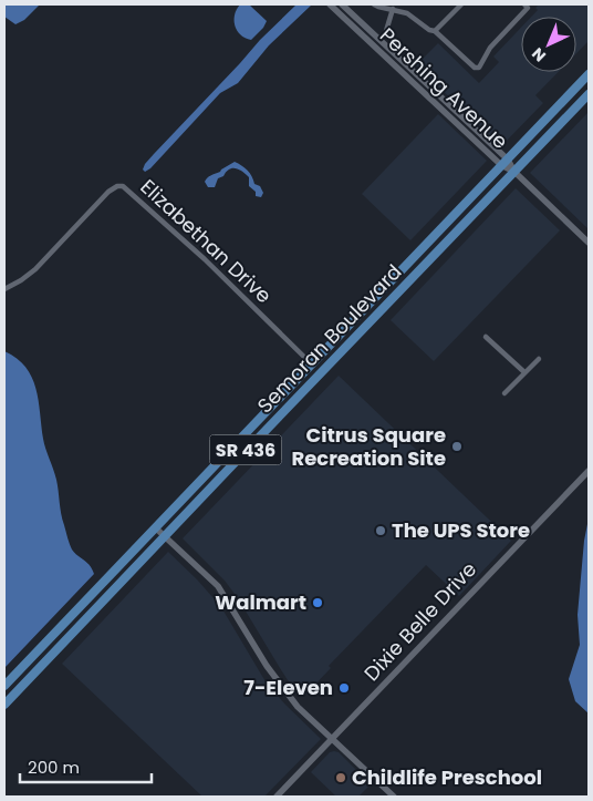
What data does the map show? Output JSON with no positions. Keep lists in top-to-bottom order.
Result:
{
  "streets": {
    "main road": ["Semoran Boulevard", "SR 436"],
    "street": ["Pershing Avenue", "Elizabethan Drive", "Dixie Belle Drive"]
  },
  "crossings": [
    ["Pershing Avenue", "Semoran Boulevard"],
    ["Elizabethan Drive", "Semoran Boulevard"]
  ],
  "places": [
    "Citrus Square Recreation Site",
    "The UPS Store",
    "Walmart",
    "7-Eleven",
    "Childlife Preschool"
  ],
  "scale_bar": "200 m",
  "north": "bottom left"
}
